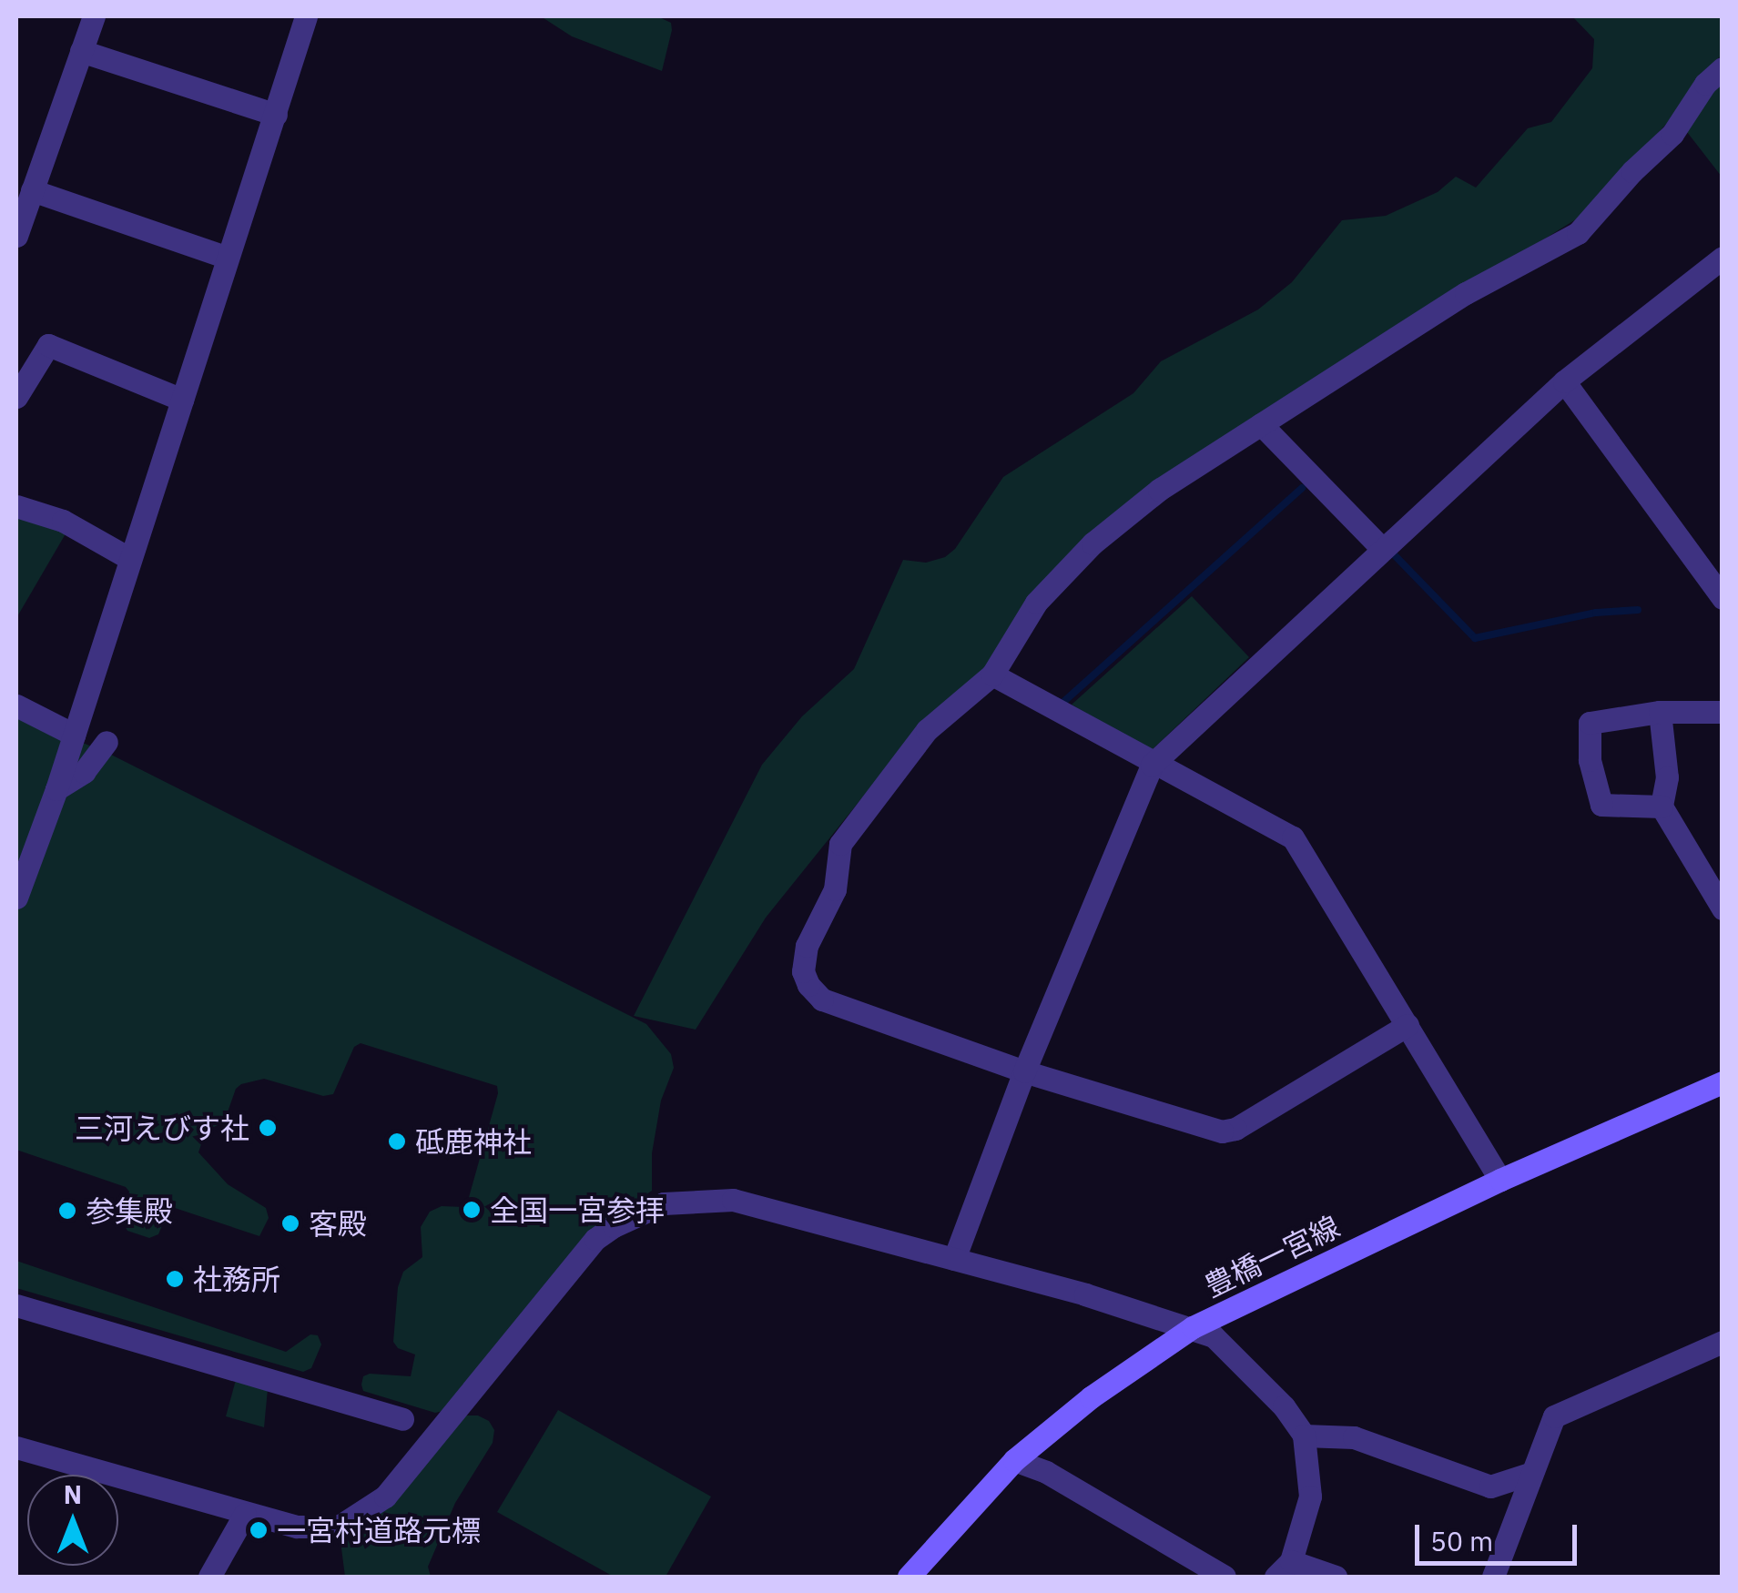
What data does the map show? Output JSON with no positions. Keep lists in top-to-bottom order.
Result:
{
  "streets": {
    "main road": ["豊橋一宮線"]
  },
  "places": [
    "三河えびす社",
    "砥鹿神社",
    "全国一宮参拝",
    "参集殿",
    "客殿",
    "社務所",
    "一宮村道路元標"
  ],
  "scale_bar": "50 m",
  "north": "top"
}
